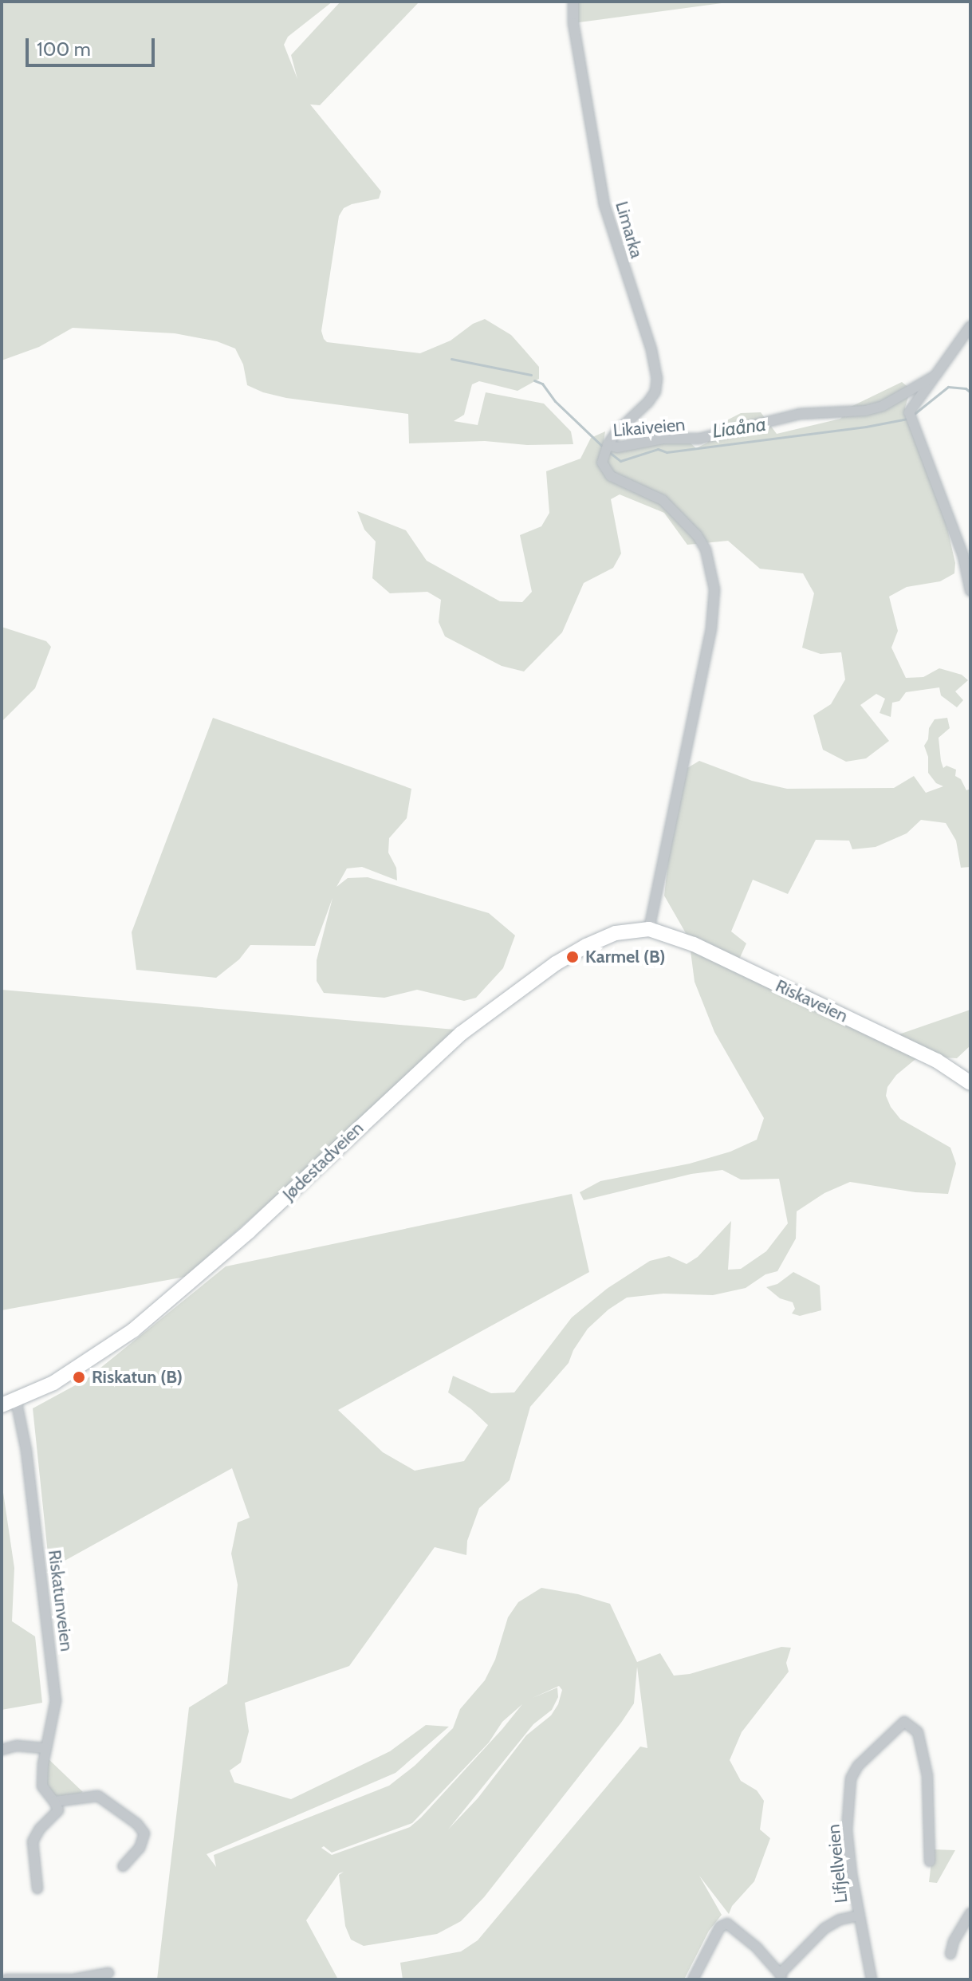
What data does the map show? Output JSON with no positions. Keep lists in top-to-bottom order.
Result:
{
  "streets": {
    "main road": ["Riskaveien", "Jødestadveien"],
    "street": [
      "Limarka",
      "Likaiveien",
      "Riskatunveien",
      "Lifjellveien"
    ]
  },
  "crossings": [
    ["Limarka", "Likaiveien"],
    ["Likaiveien", "Riskaveien"],
    ["Likaiveien", "Jødestadveien"],
    ["Riskaveien", "Jødestadveien"],
    ["Jødestadveien", "Riskatunveien"]
  ],
  "water": ["Liaåna"],
  "places": ["Karmel (B)", "Riskatun (B)"],
  "scale_bar": "100 m"
}
